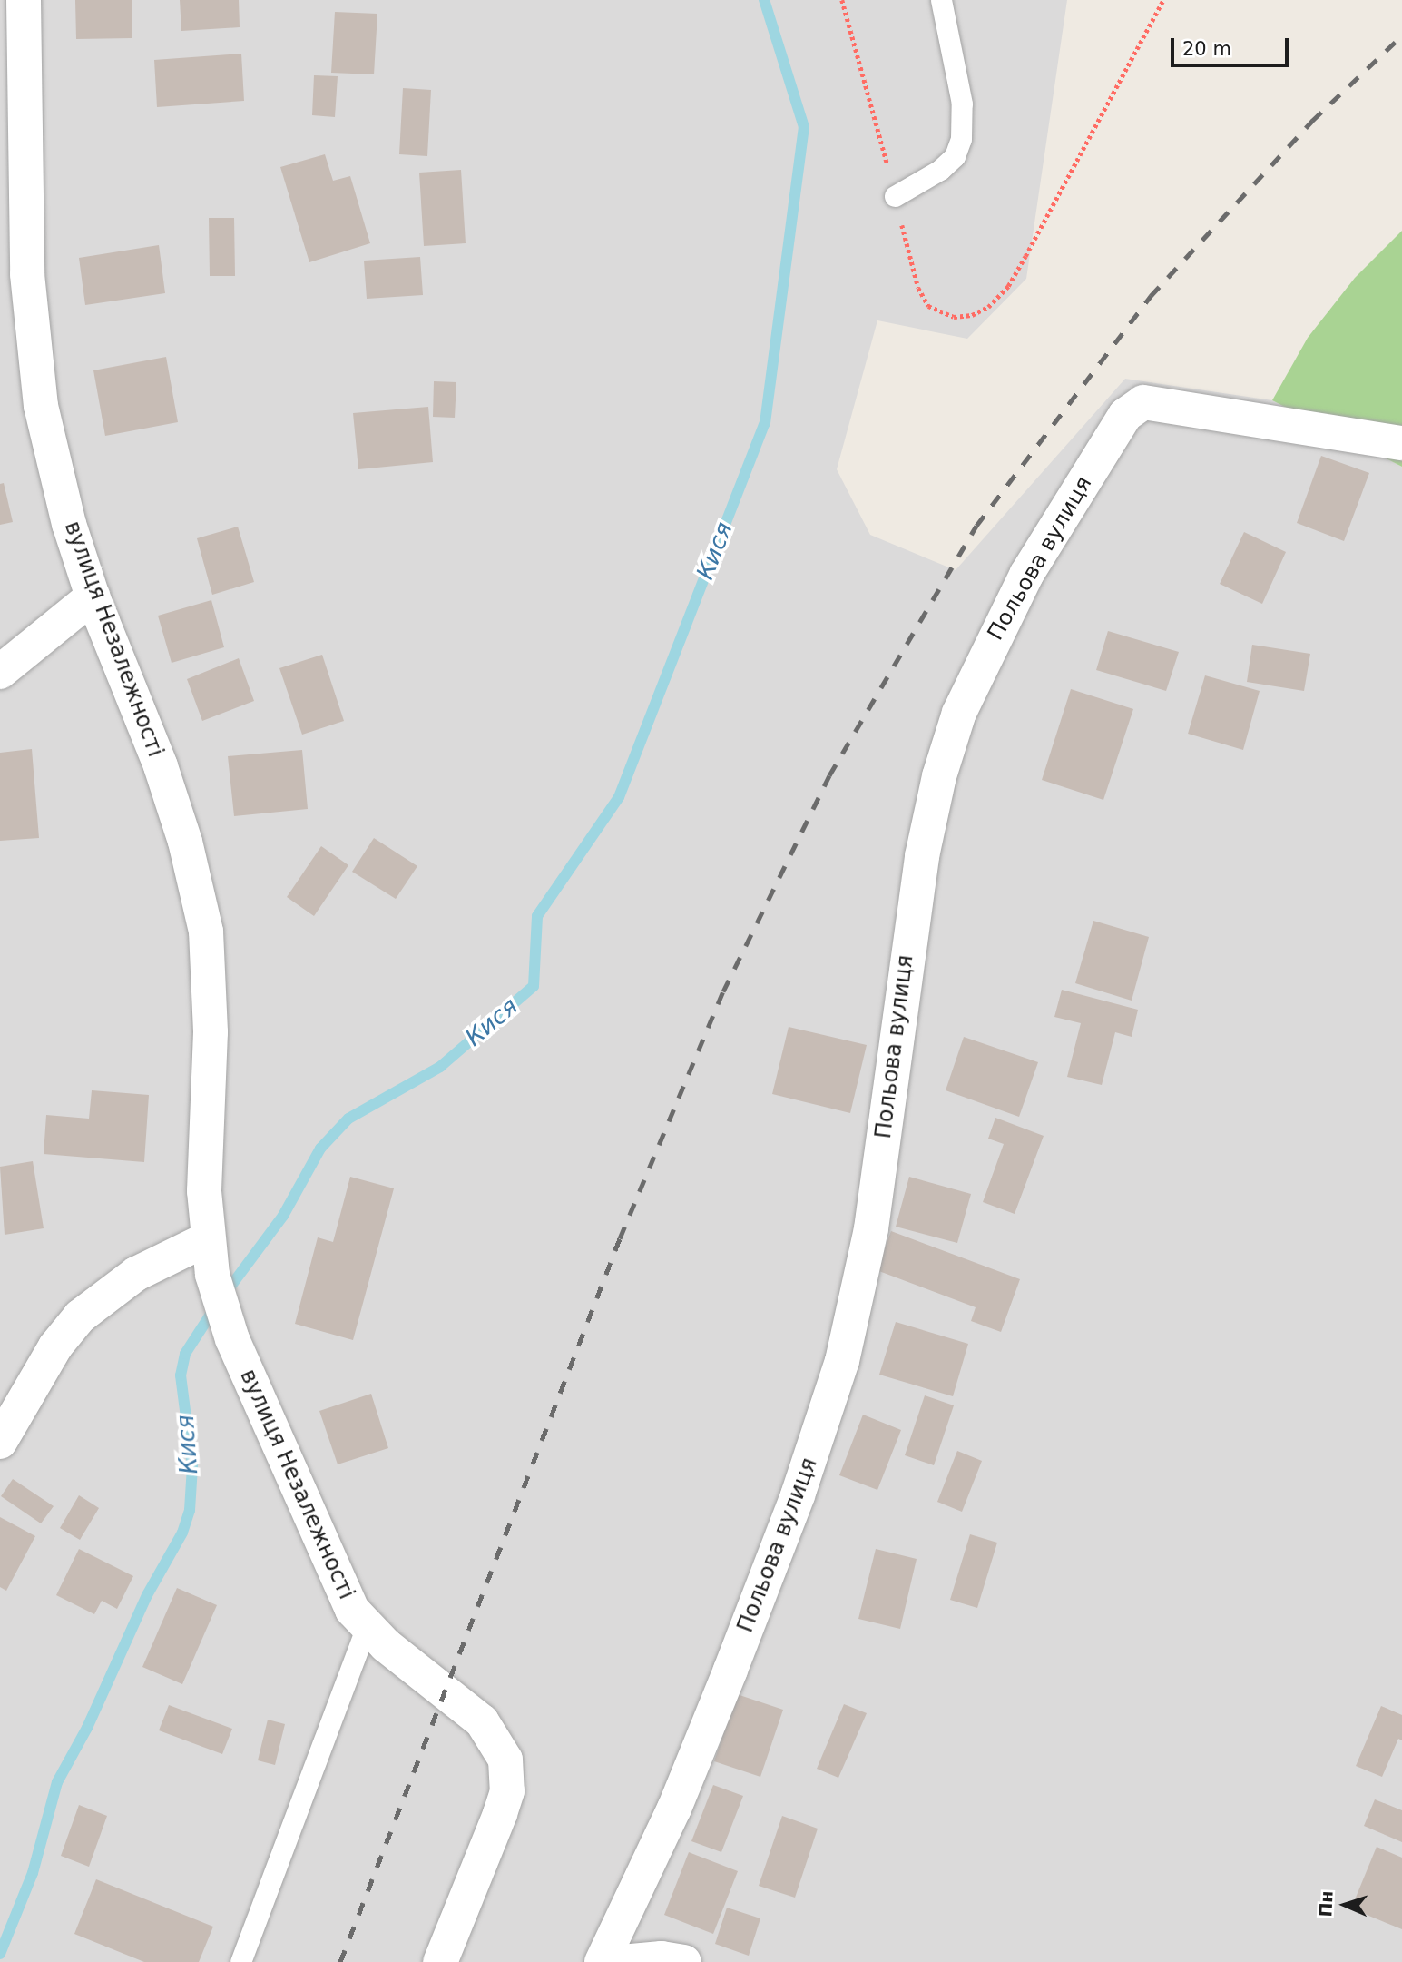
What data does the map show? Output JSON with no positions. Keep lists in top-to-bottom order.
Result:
{
  "streets": {
    "street": ["Польова вулиця", "вулиця Незалежності"]
  },
  "water": ["Кися"],
  "scale_bar": "20 m",
  "north": "left"
}
